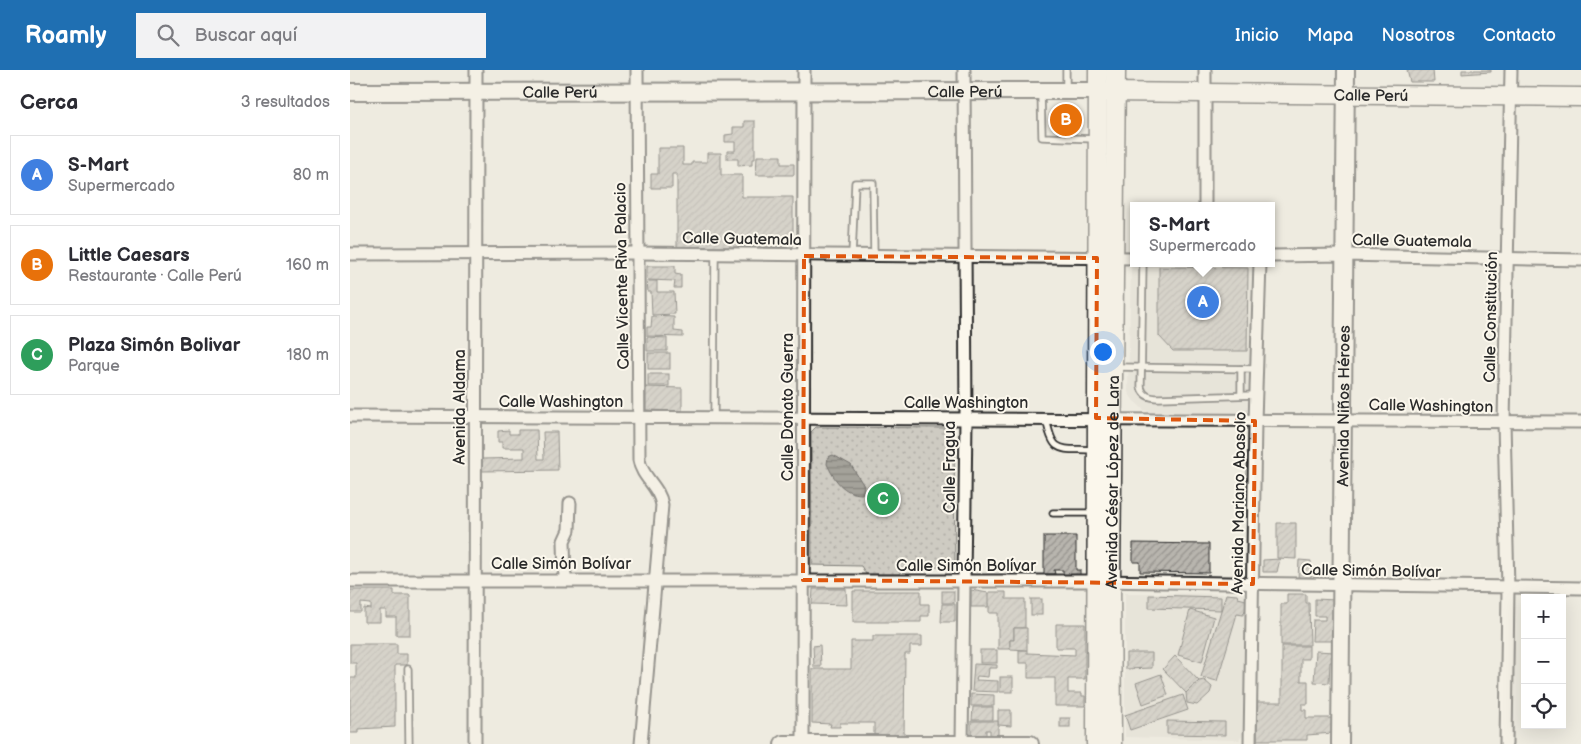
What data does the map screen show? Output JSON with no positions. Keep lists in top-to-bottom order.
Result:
{
  "streets": {
    "main road": ["Calle Perú", "Avenida César López de Lara"],
    "street": [
      "Calle Guatemala",
      "Calle Vicente Riva Palacio",
      "Calle Constitución",
      "Calle Washington",
      "Avenida Aldama",
      "Calle Donato Guerra",
      "Avenida Niños Héroes",
      "Calle Fragua",
      "Avenida Mariano Abasolo",
      "Calle Simón Bolívar"
    ]
  },
  "crossings": [
    ["Calle Perú", "Calle Vicente Riva Palacio"],
    ["Calle Perú", "Calle Constitución"],
    ["Calle Perú", "Avenida Aldama"],
    ["Calle Perú", "Calle Donato Guerra"],
    ["Calle Perú", "Avenida Niños Héroes"],
    ["Calle Perú", "Calle Fragua"],
    ["Calle Perú", "Avenida César López de Lara"],
    ["Calle Guatemala", "Calle Vicente Riva Palacio"],
    ["Calle Guatemala", "Calle Constitución"],
    ["Calle Guatemala", "Avenida Aldama"],
    ["Calle Guatemala", "Calle Donato Guerra"],
    ["Calle Guatemala", "Avenida Niños Héroes"],
    ["Calle Guatemala", "Calle Fragua"],
    ["Calle Guatemala", "Avenida César López de Lara"],
    ["Calle Vicente Riva Palacio", "Calle Washington"],
    ["Calle Vicente Riva Palacio", "Calle Simón Bolívar"],
    ["Calle Constitución", "Calle Washington"],
    ["Calle Constitución", "Calle Simón Bolívar"],
    ["Calle Washington", "Avenida Aldama"],
    ["Calle Washington", "Calle Donato Guerra"],
    ["Calle Washington", "Avenida Niños Héroes"],
    ["Calle Washington", "Calle Fragua"],
    ["Calle Washington", "Avenida César López de Lara"],
    ["Calle Washington", "Avenida Mariano Abasolo"],
    ["Avenida Aldama", "Calle Simón Bolívar"],
    ["Calle Donato Guerra", "Calle Simón Bolívar"],
    ["Avenida Niños Héroes", "Calle Simón Bolívar"],
    ["Calle Fragua", "Calle Simón Bolívar"],
    ["Avenida César López de Lara", "Calle Simón Bolívar"],
    ["Avenida Mariano Abasolo", "Calle Simón Bolívar"]
  ],
  "page": {
    "header": "Roamly",
    "search": "Buscar aquí",
    "nav": [
      "Inicio",
      "Mapa",
      "Nosotros",
      "Contacto"
    ],
    "heading": ["Cerca", "3 resultados"],
    "pins": ["B", "A", "C"],
    "list": [
      {
        "mark": "A",
        "name": "S-Mart",
        "note": "Supermercado",
        "value": "80 m"
      },
      {
        "mark": "B",
        "name": "Little Caesars",
        "note": "Restaurante · Calle Perú",
        "value": "160 m"
      },
      {
        "mark": "C",
        "name": "Plaza Simón Bolivar",
        "note": "Parque",
        "value": "180 m"
      }
    ],
    "popup": ["S-Mart", "Supermercado"],
    "map_buttons": ["+", "−"]
  }
}
